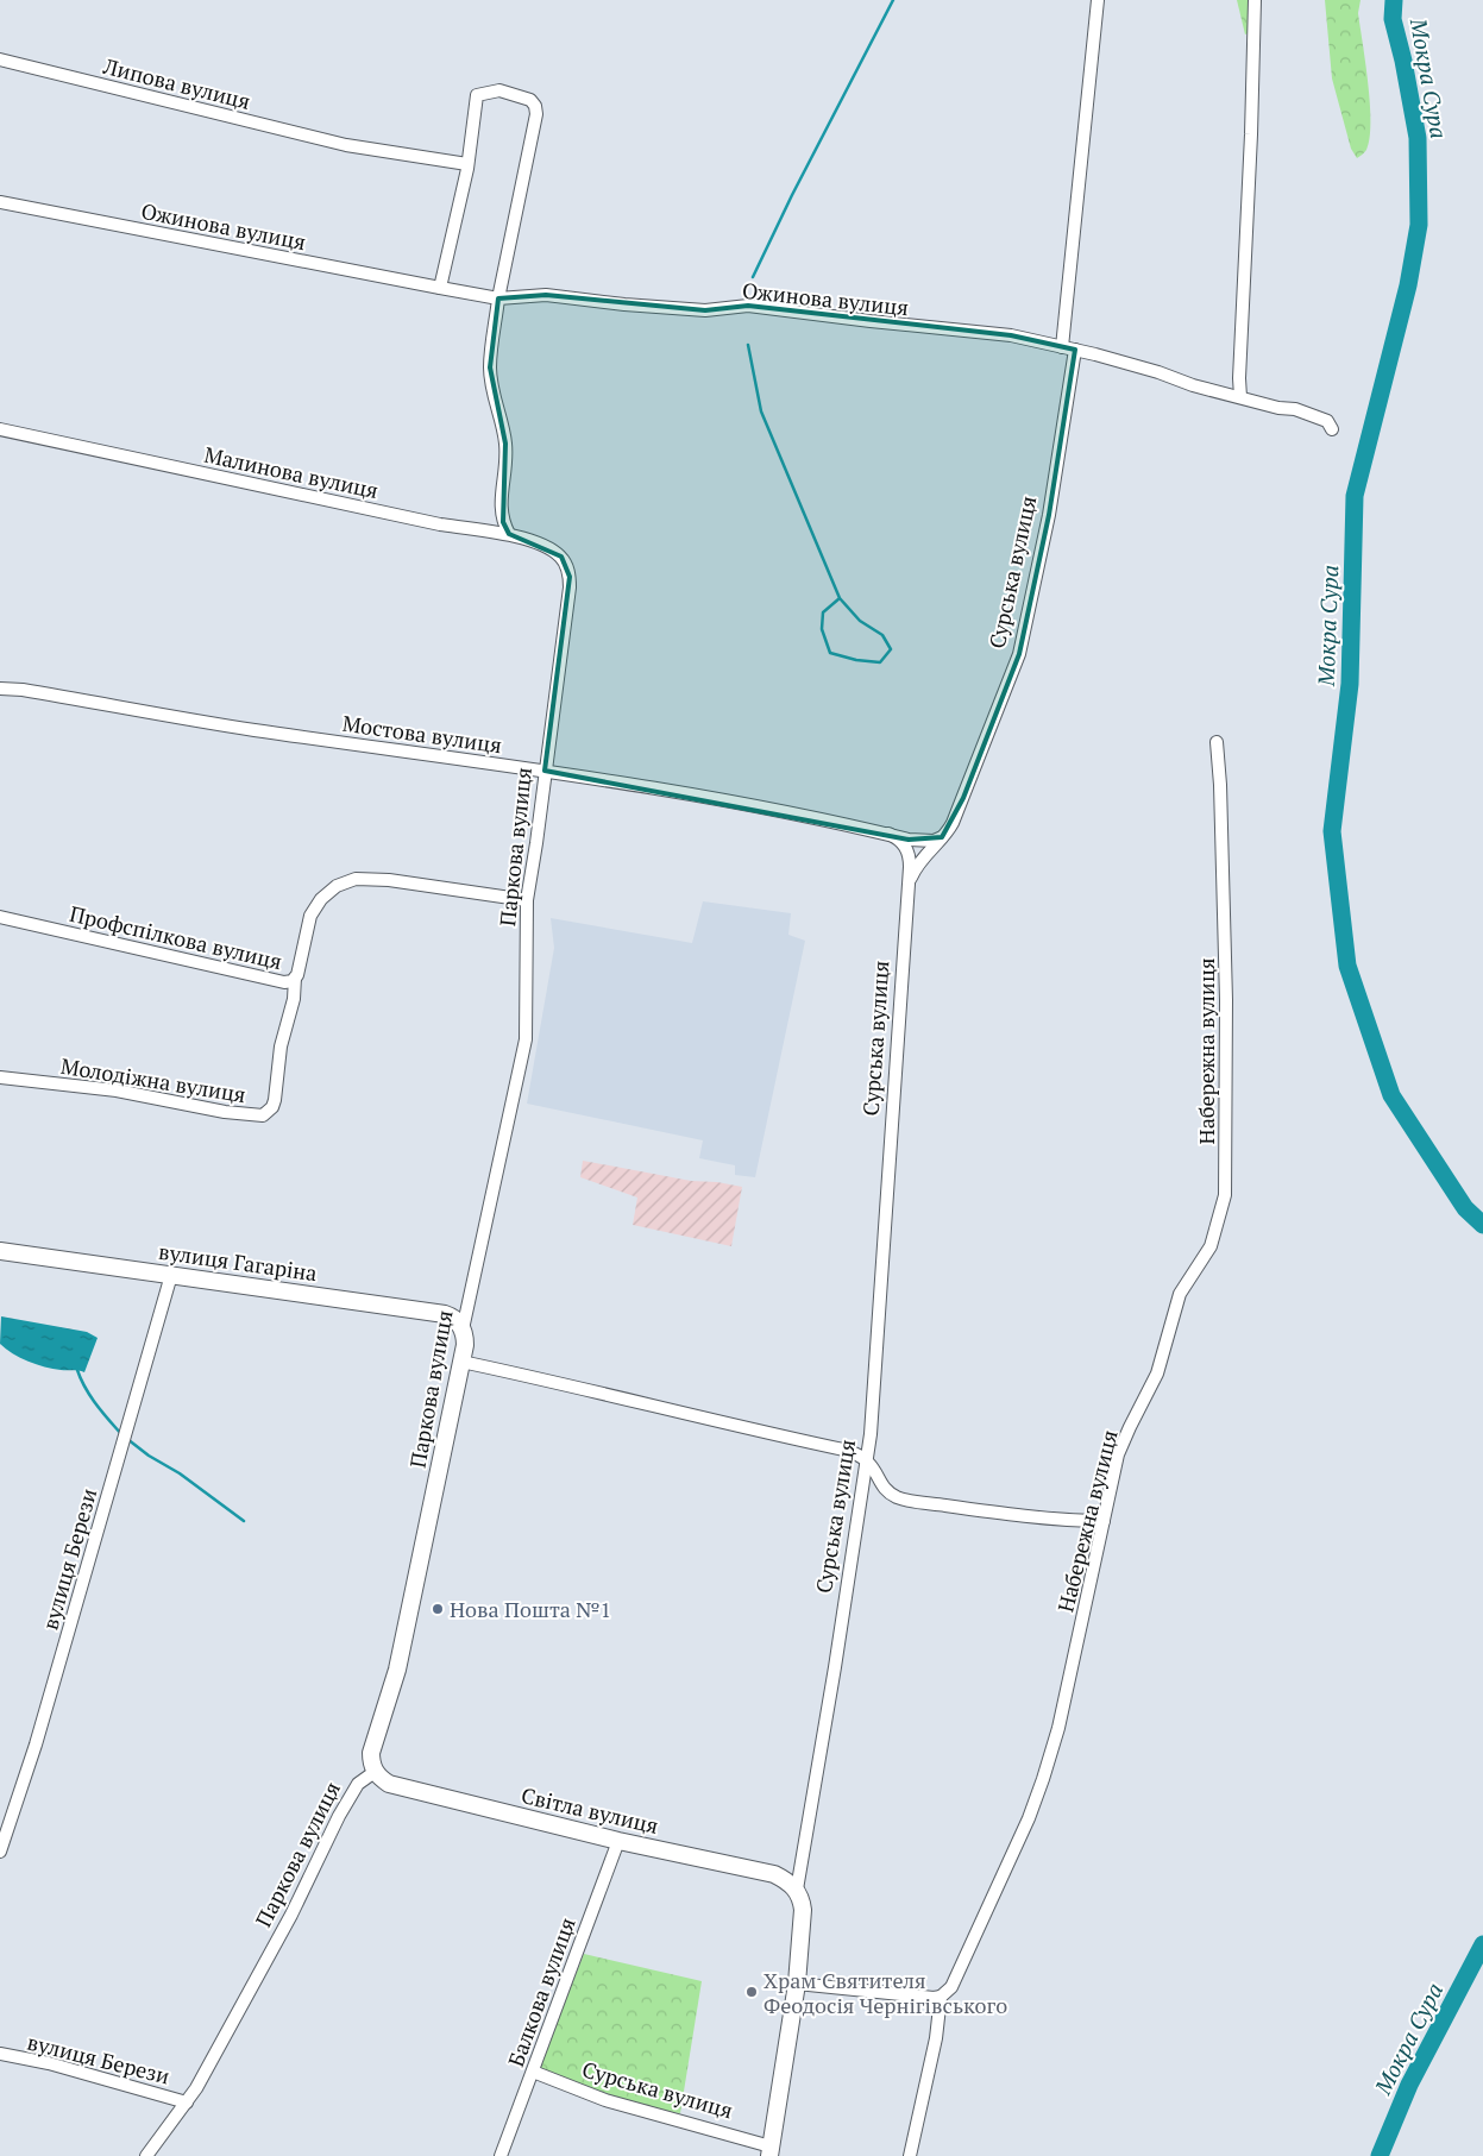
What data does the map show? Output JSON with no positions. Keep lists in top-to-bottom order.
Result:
{
  "streets": {
    "street": [
      "Липова вулиця",
      "Ожинова вулиця",
      "Малинова вулиця",
      "Сурська вулиця",
      "Мостова вулиця",
      "Паркова вулиця",
      "Профспілкова вулиця",
      "Набережна вулиця",
      "Молодіжна вулиця",
      "вулиця Гагаріна",
      "вулиця Берези",
      "Світла вулиця",
      "Балкова вулиця"
    ]
  },
  "crossings": [
    ["Ожинова вулиця", "Сурська вулиця"],
    ["Малинова вулиця", "Паркова вулиця"],
    ["Сурська вулиця", "Мостова вулиця"],
    ["Сурська вулиця", "Світла вулиця"],
    ["Сурська вулиця", "Балкова вулиця"],
    ["Мостова вулиця", "Паркова вулиця"],
    ["Паркова вулиця", "Профспілкова вулиця"],
    ["Паркова вулиця", "вулиця Гагаріна"],
    ["Паркова вулиця", "вулиця Берези"],
    ["Паркова вулиця", "Світла вулиця"],
    ["Профспілкова вулиця", "Молодіжна вулиця"],
    ["вулиця Гагаріна", "вулиця Берези"],
    ["Світла вулиця", "Балкова вулиця"]
  ],
  "water": ["Мокра Сура"],
  "places": ["Нова Пошта №1", "Храм Святителя Феодосія Чернігівського"]
}
